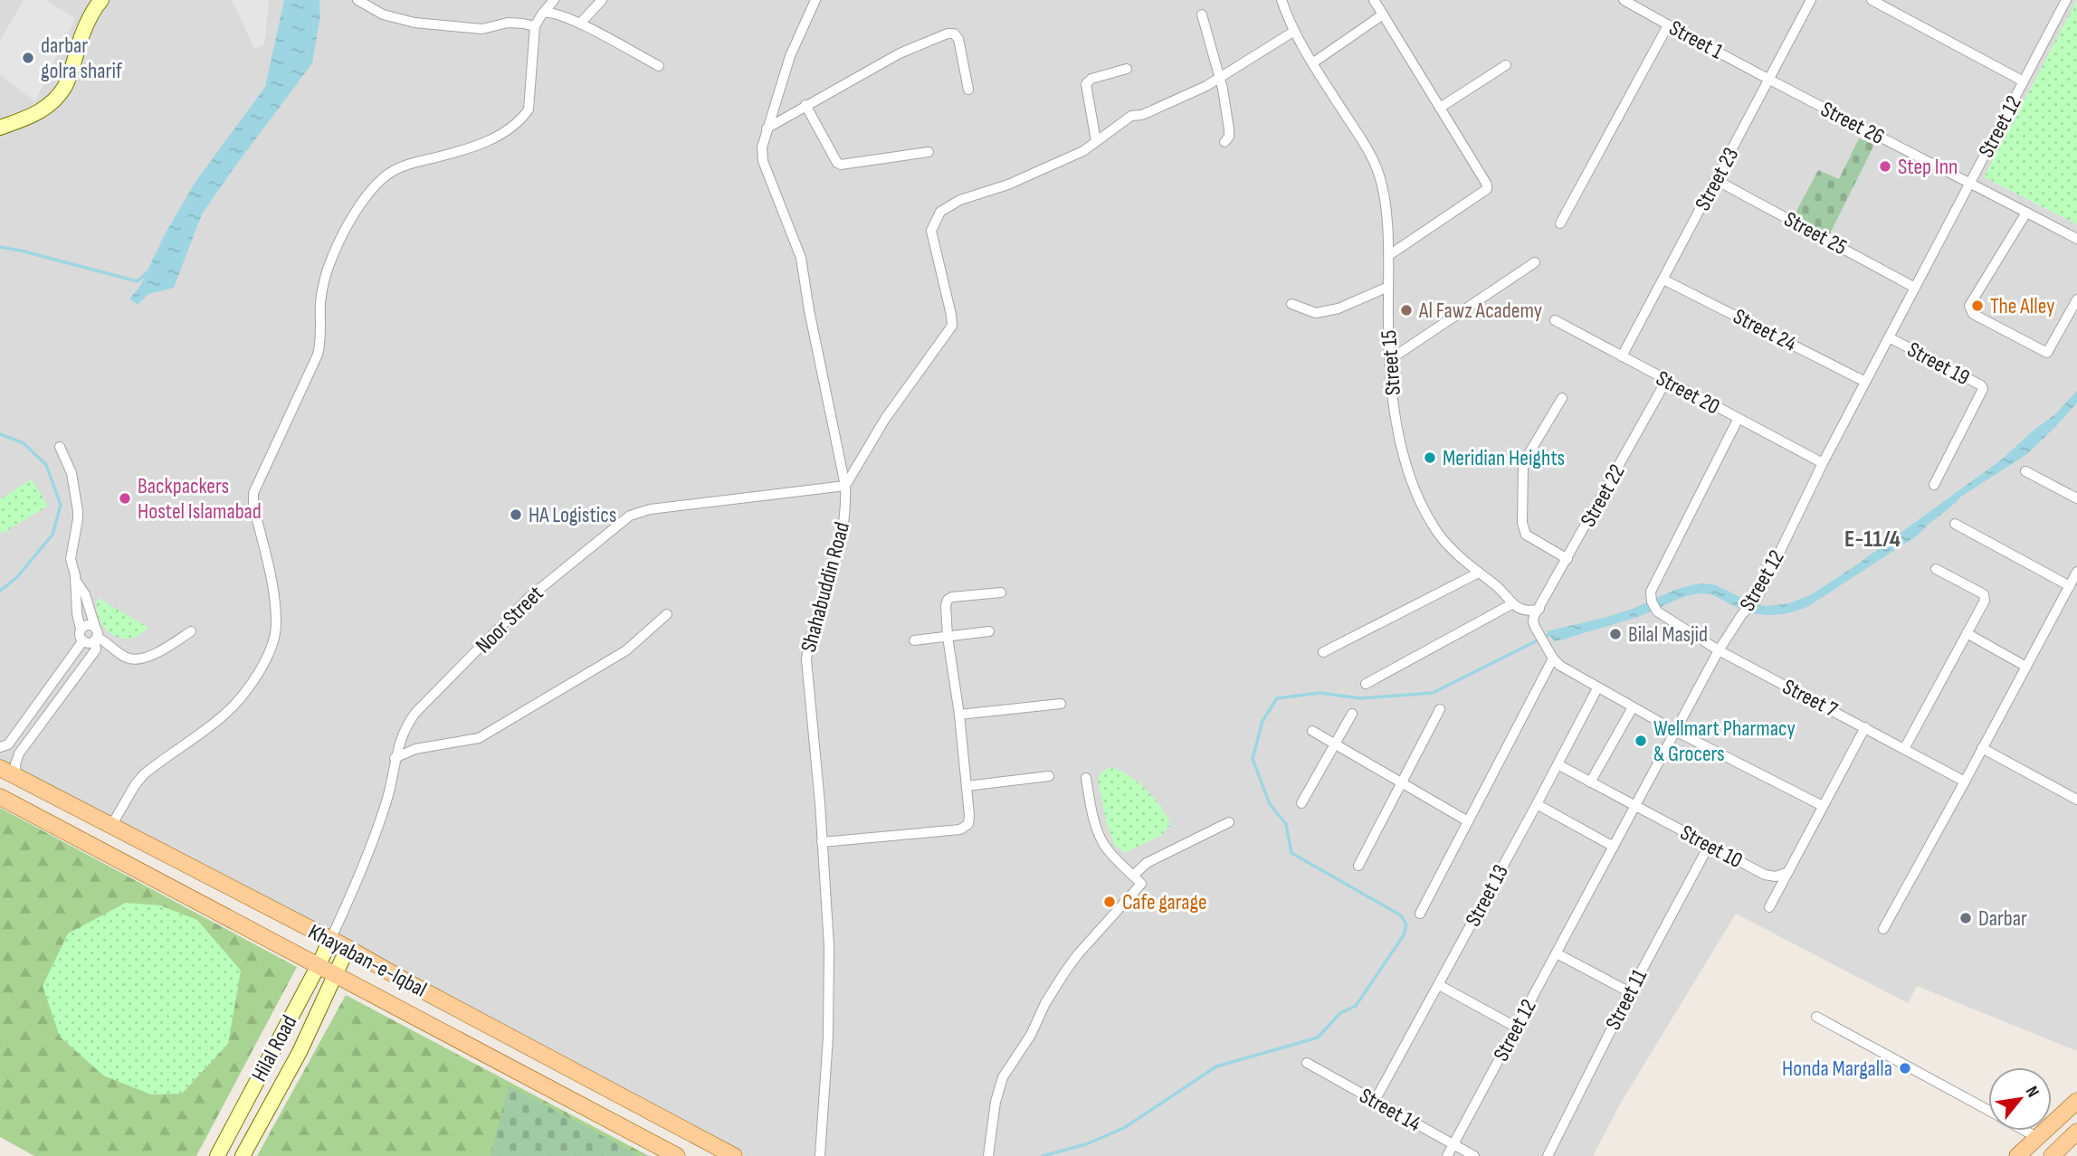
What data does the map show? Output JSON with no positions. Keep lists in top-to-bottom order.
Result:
{
  "streets": {
    "main road": ["Khayaban-e-Iqbal"],
    "street": [
      "Street 1",
      "Street 26",
      "Street 12",
      "Street 23",
      "Street 25",
      "Street 24",
      "Street 15",
      "Street 19",
      "Street 20",
      "Street 22",
      "Shahabuddin Road",
      "Noor Street",
      "Street 7",
      "Street 10",
      "Street 13",
      "Street 11",
      "Hilal Road",
      "Street 14"
    ]
  },
  "crossings": [
    ["Street 1", "Street 26"],
    ["Street 1", "Street 23"],
    ["Street 26", "Street 12"],
    ["Street 26", "Street 23"],
    ["Street 12", "Street 25"],
    ["Street 12", "Street 24"],
    ["Street 12", "Street 19"],
    ["Street 12", "Street 20"],
    ["Street 12", "Street 7"],
    ["Street 12", "Street 10"],
    ["Street 12", "Street 14"],
    ["Street 23", "Street 25"],
    ["Street 23", "Street 24"],
    ["Street 23", "Street 20"],
    ["Street 20", "Street 22"],
    ["Street 20", "Street 7"],
    ["Shahabuddin Road", "Noor Street"],
    ["Noor Street", "Khayaban-e-Iqbal"],
    ["Noor Street", "Hilal Road"],
    ["Street 10", "Street 13"],
    ["Street 10", "Street 11"],
    ["Street 13", "Street 14"],
    ["Khayaban-e-Iqbal", "Hilal Road"]
  ],
  "districts": ["E-11/4"],
  "places": [
    "darbar golra sharif",
    "Step Inn",
    "The Alley",
    "Al Fawz Academy",
    "Meridian Heights",
    "Backpackers Hostel Islamabad",
    "HA Logistics",
    "Bilal Masjid",
    "Wellmart Pharmacy & Grocers",
    "Cafe garage",
    "Darbar",
    "Honda Margalla"
  ],
  "north": "top right"
}
